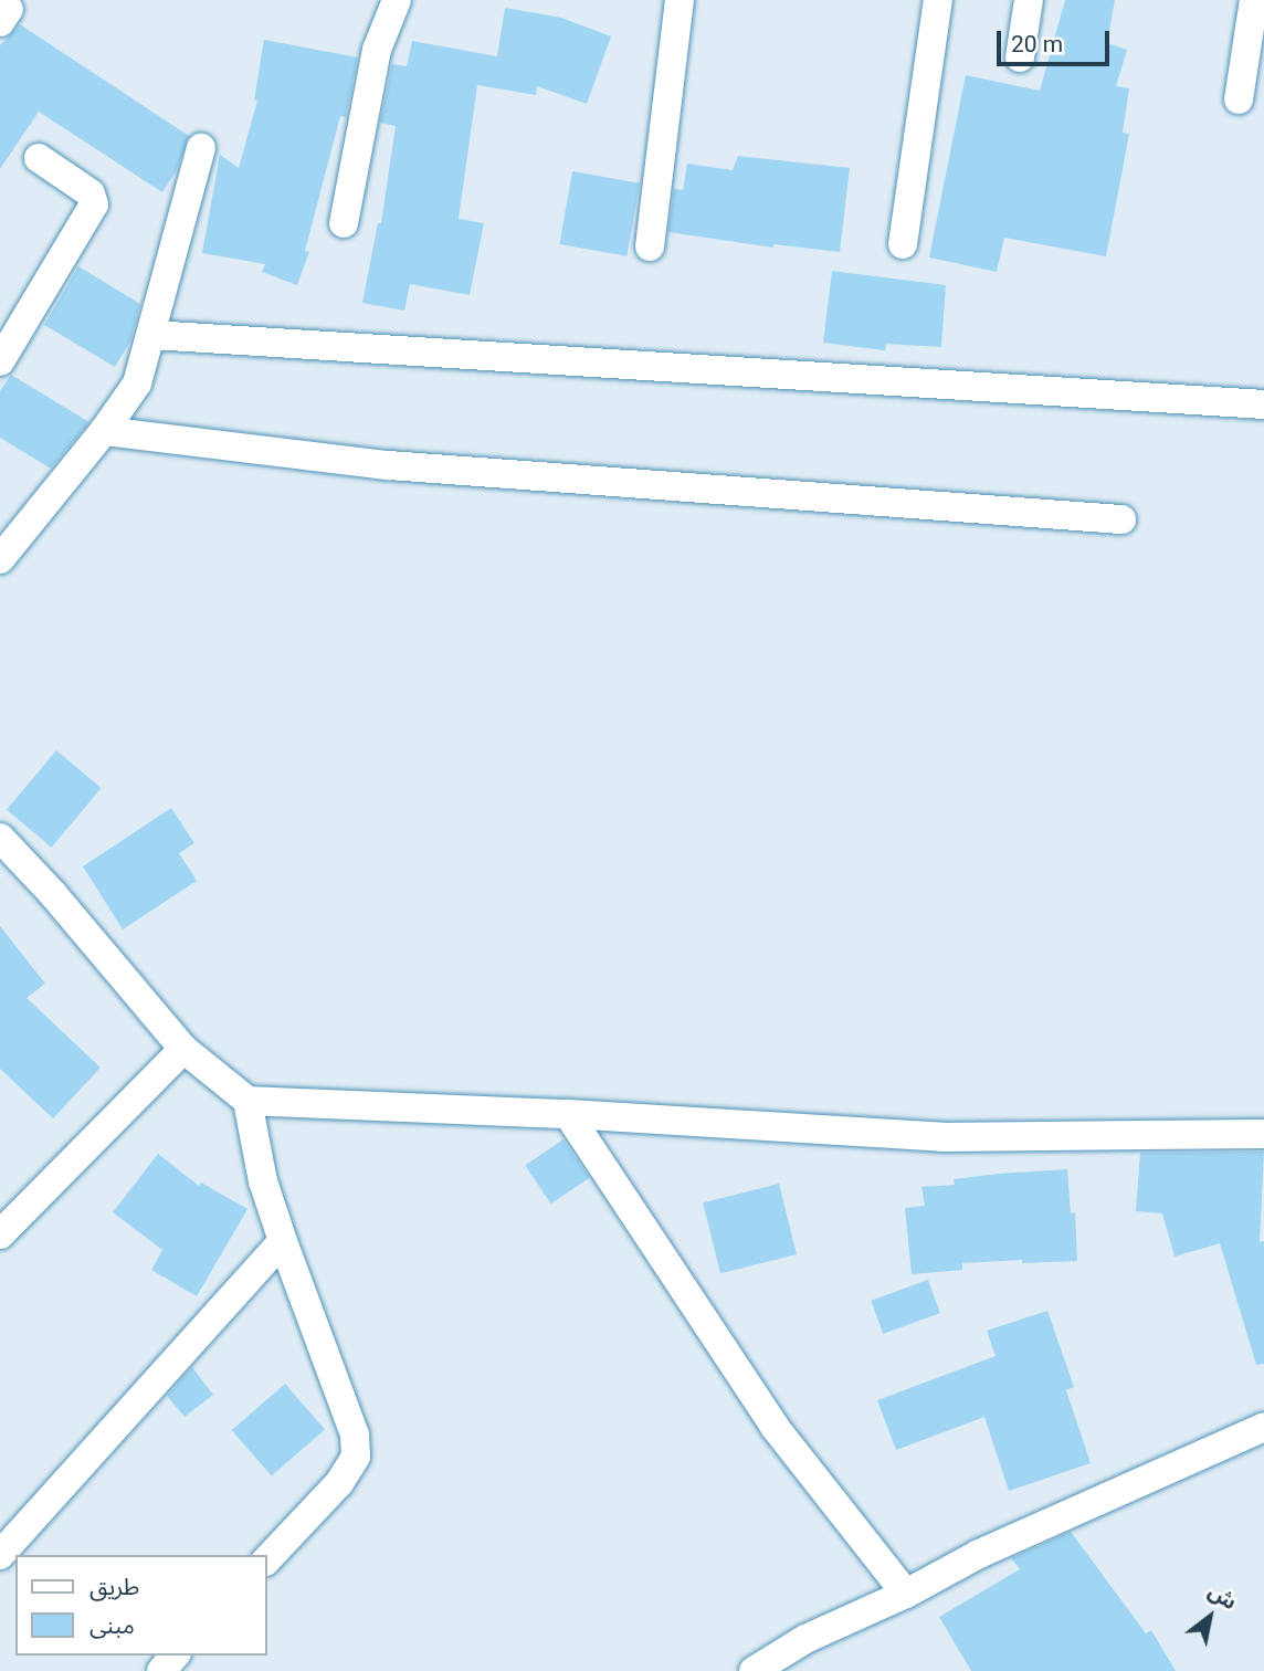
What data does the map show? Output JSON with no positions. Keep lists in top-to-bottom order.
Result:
{
  "legend": ["طريق", "مبنى"],
  "scale_bar": "20 m",
  "north": "top right"
}
